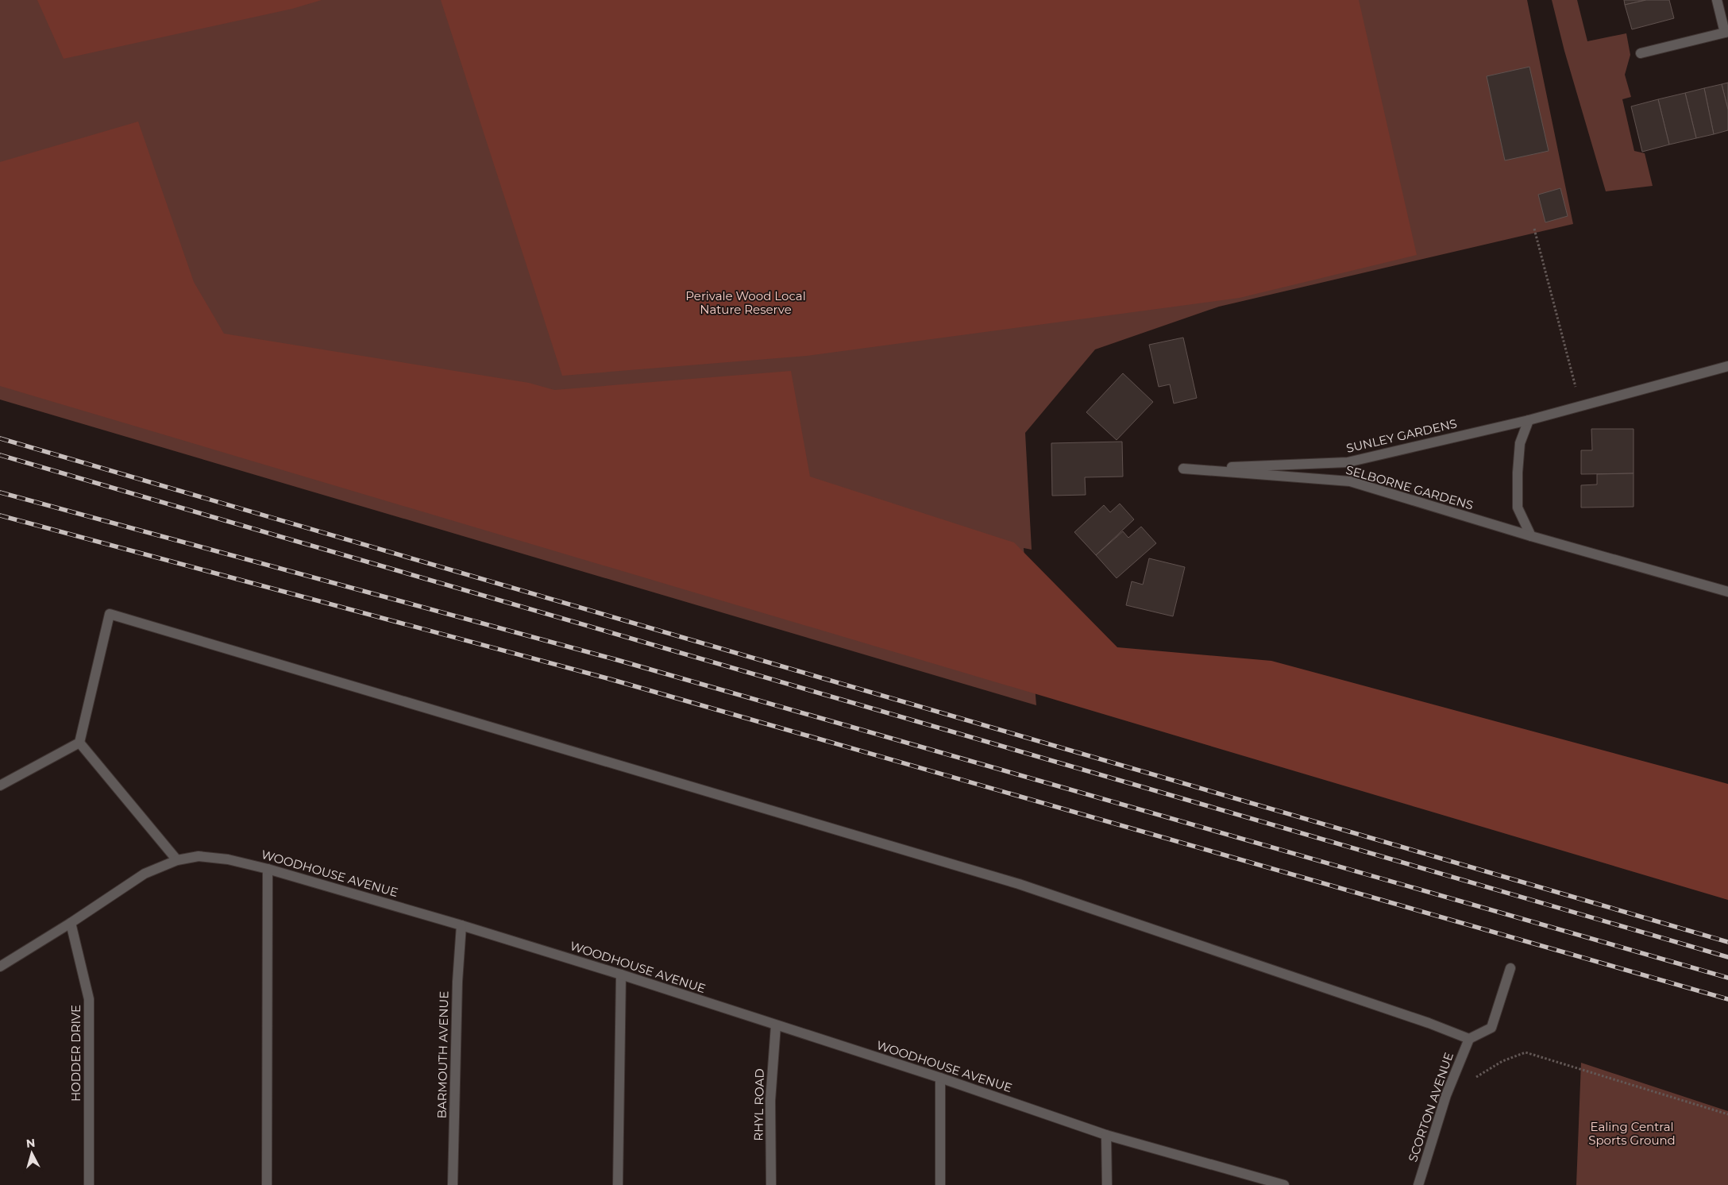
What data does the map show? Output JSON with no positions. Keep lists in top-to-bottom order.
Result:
{
  "streets": {
    "street": [
      "SUNLEY GARDENS",
      "SELBORNE GARDENS",
      "WOODHOUSE AVENUE",
      "HODDER DRIVE",
      "BARMOUTH AVENUE",
      "RHYL ROAD",
      "SCORTON AVENUE"
    ]
  },
  "crossings": [
    ["SUNLEY GARDENS", "SELBORNE GARDENS"],
    ["WOODHOUSE AVENUE", "HODDER DRIVE"],
    ["WOODHOUSE AVENUE", "BARMOUTH AVENUE"],
    ["WOODHOUSE AVENUE", "RHYL ROAD"]
  ],
  "parks": ["Perivale Wood Local Nature Reserve", "Ealing Central Sports Ground"],
  "north": "top"
}
